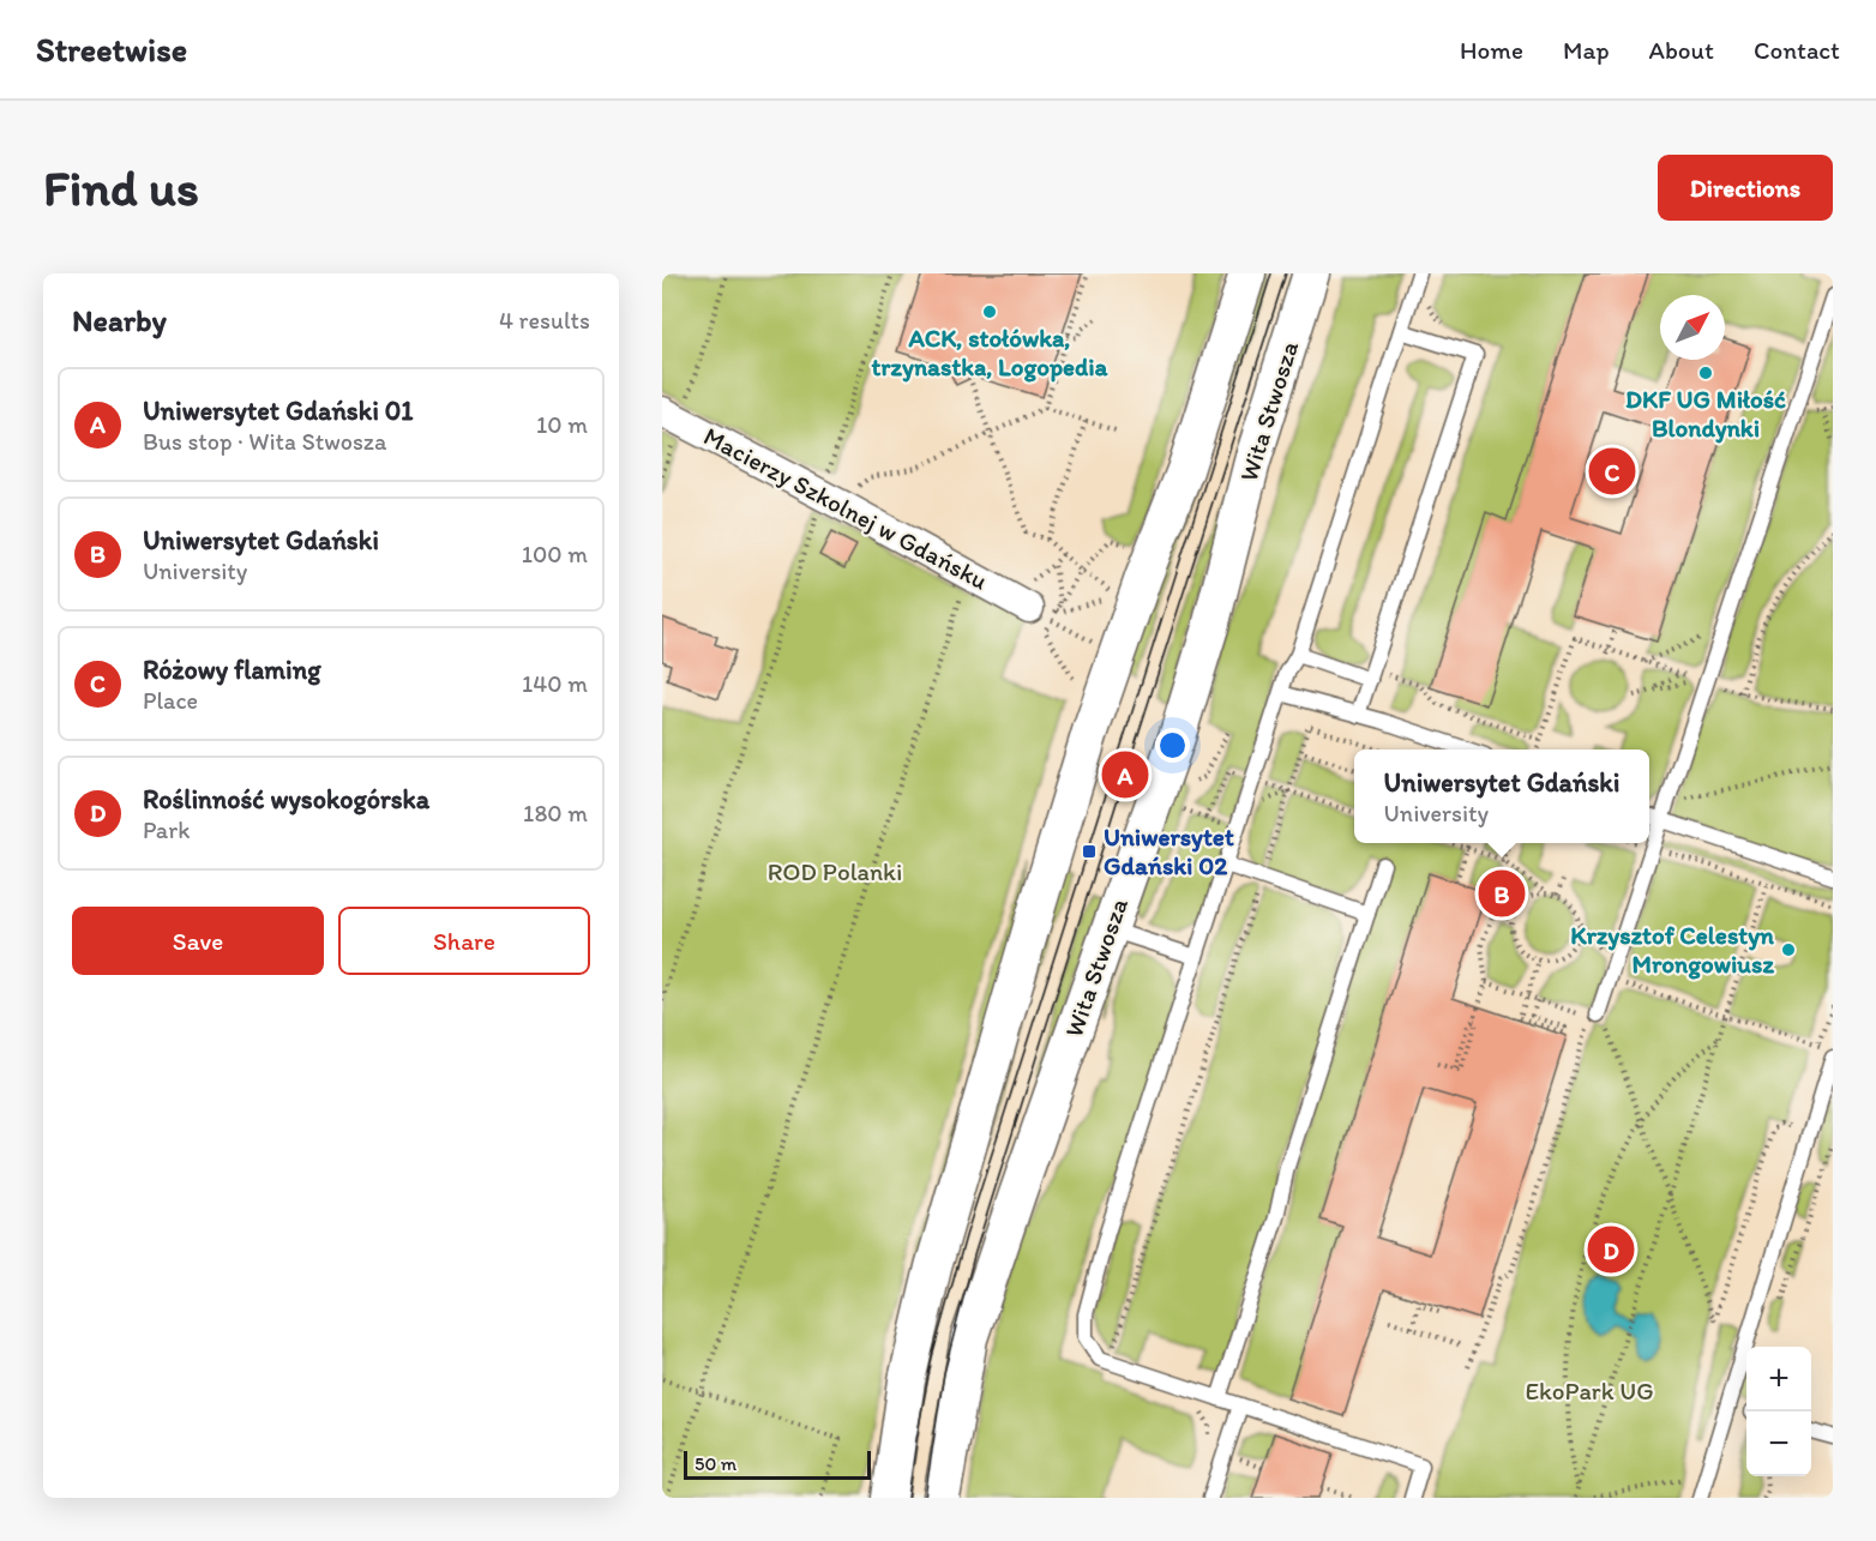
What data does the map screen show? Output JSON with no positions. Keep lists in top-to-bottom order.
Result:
{
  "streets": {
    "street": ["Wita Stwosza", "Macierzy Szkolnej w Gdańsku"]
  },
  "parks": ["ROD Polanki", "EkoPark UG"],
  "places": {
    "other": ["ACK, stołówka, trzynastka, Logopedia", "DKF UG Miłość Blondynki", "Krzysztof Celestyn Mrongowiusz"],
    "transit": ["Uniwersytet Gdański 02"]
  },
  "scale_bar": "50 m",
  "north": "top right",
  "page": {
    "header": "Streetwise",
    "nav": [
      "Home",
      "Map",
      "About",
      "Contact"
    ],
    "buttons": [
      "Directions",
      ["Save", "Share"]
    ],
    "title": "Find us",
    "heading": ["Nearby", "4 results"],
    "list": [
      {
        "mark": "A",
        "name": "Uniwersytet Gdański 01",
        "note": "Bus stop · Wita Stwosza",
        "value": "10 m"
      },
      {
        "mark": "B",
        "name": "Uniwersytet Gdański",
        "note": "University",
        "value": "100 m"
      },
      {
        "mark": "C",
        "name": "Różowy flaming",
        "note": "Place",
        "value": "140 m"
      },
      {
        "mark": "D",
        "name": "Roślinność wysokogórska",
        "note": "Park",
        "value": "180 m"
      }
    ],
    "pins": [
      "C",
      "A",
      "B",
      "D"
    ],
    "popup": ["Uniwersytet Gdański", "University"],
    "map_buttons": ["+", "−"],
    "scale": "50 m"
  }
}
